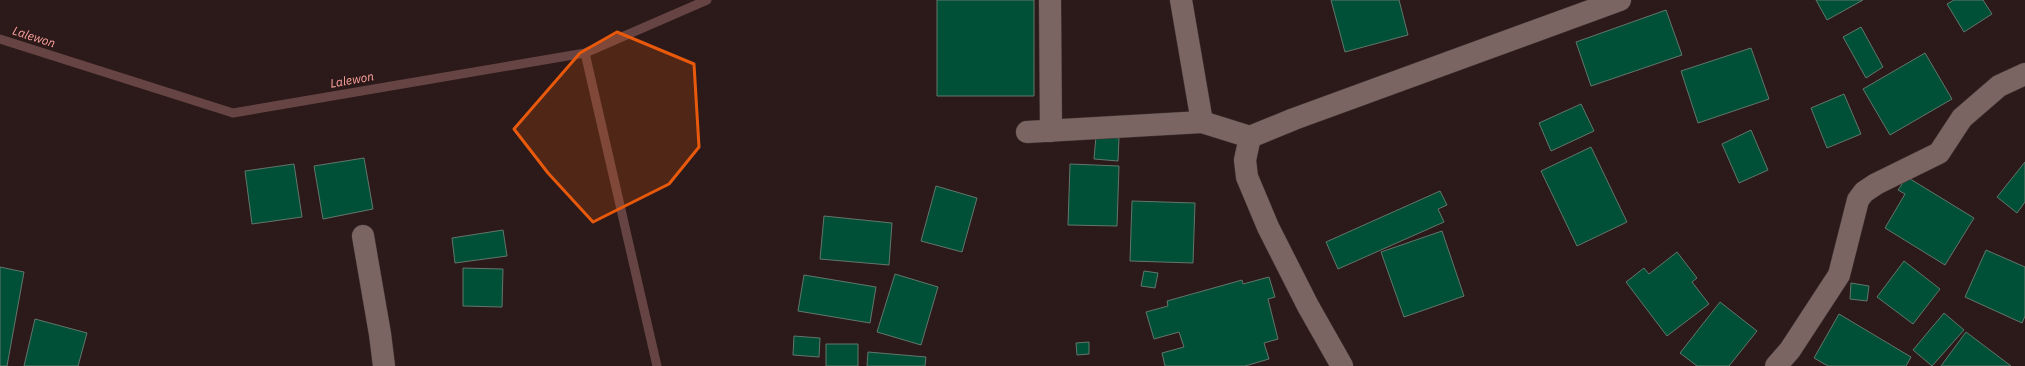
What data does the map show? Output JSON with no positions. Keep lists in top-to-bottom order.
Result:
{
  "water": ["Lalewon"]
}
